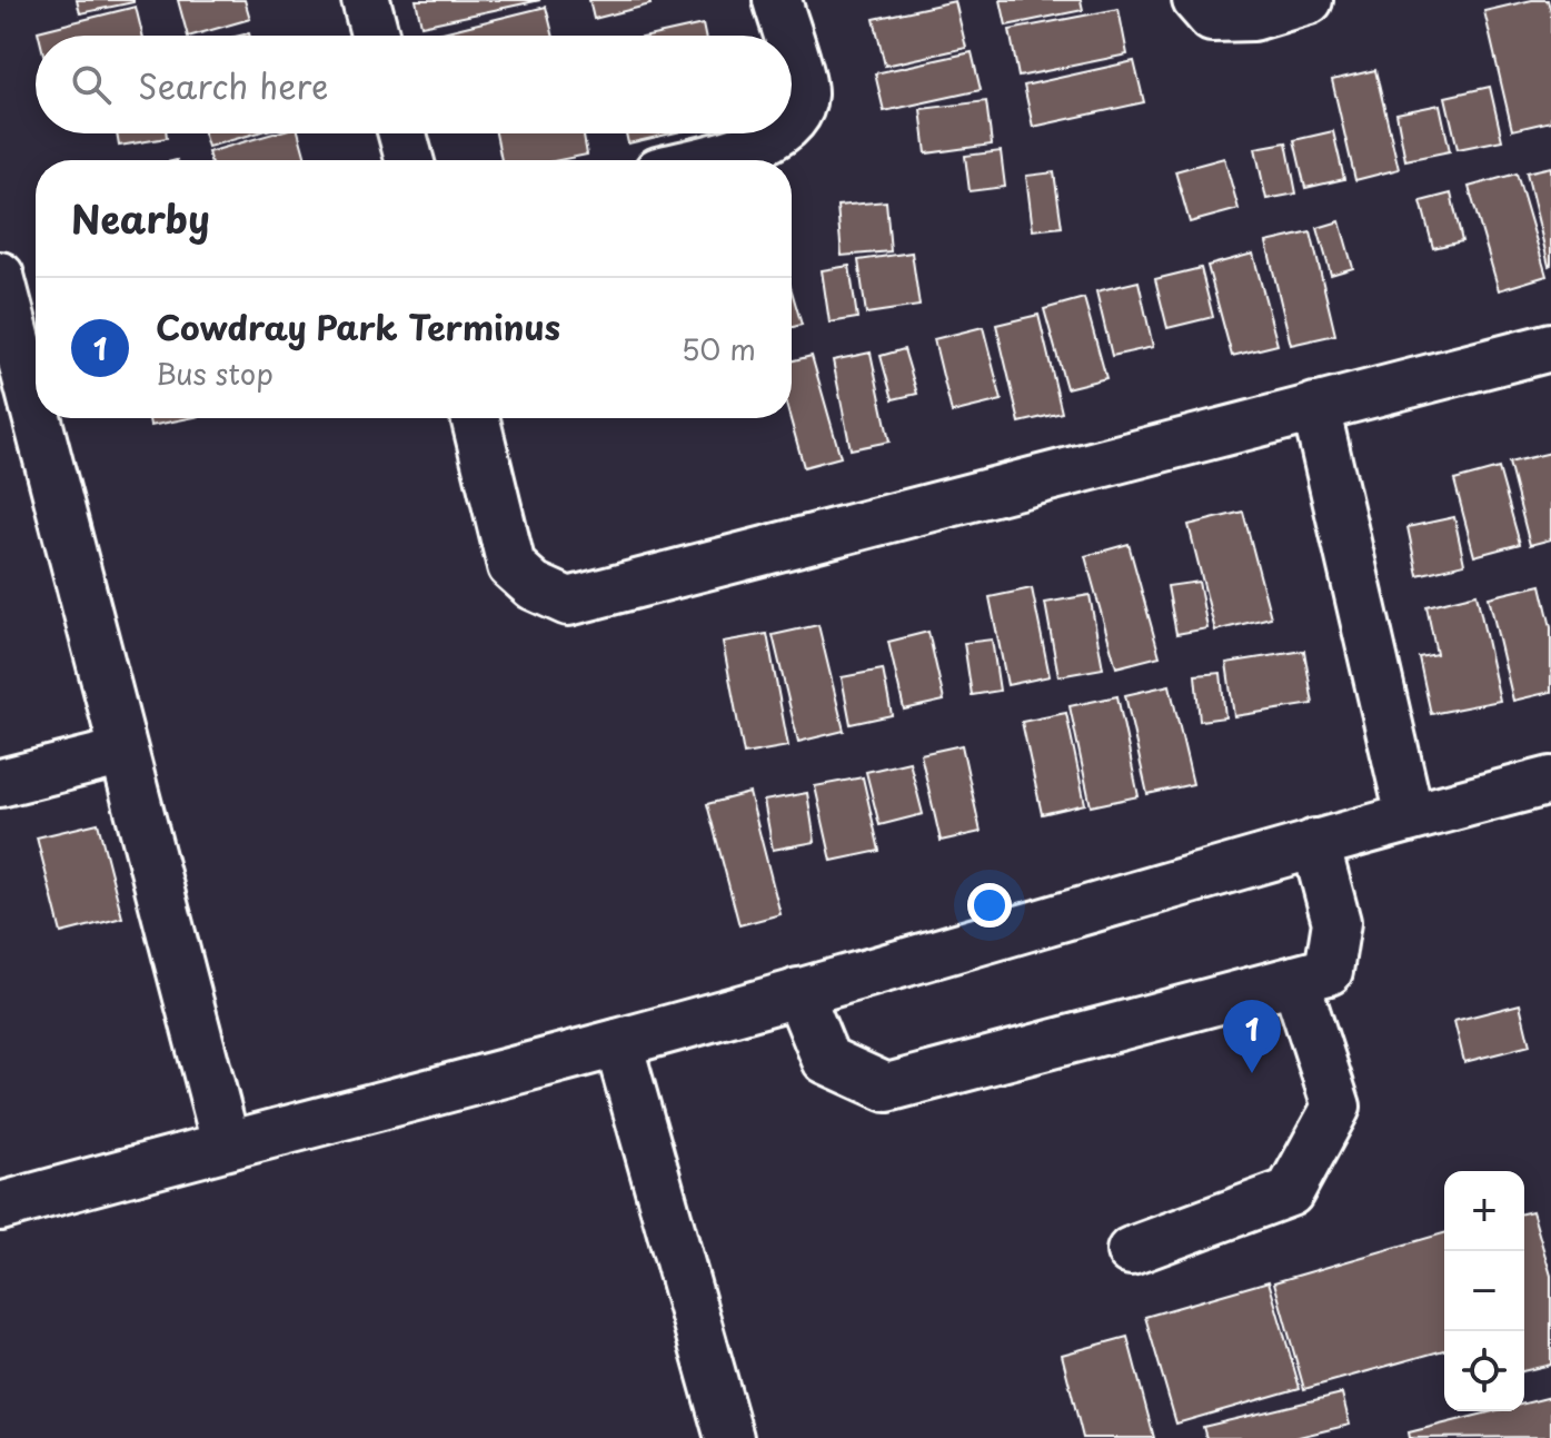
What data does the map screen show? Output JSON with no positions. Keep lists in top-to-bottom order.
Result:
{
  "page": {
    "search": "Search here",
    "heading": "Nearby",
    "list": [
      {
        "mark": "1",
        "name": "Cowdray Park Terminus",
        "note": "Bus stop",
        "value": "50 m"
      }
    ],
    "pins": "1",
    "map_buttons": ["+", "−"]
  }
}
